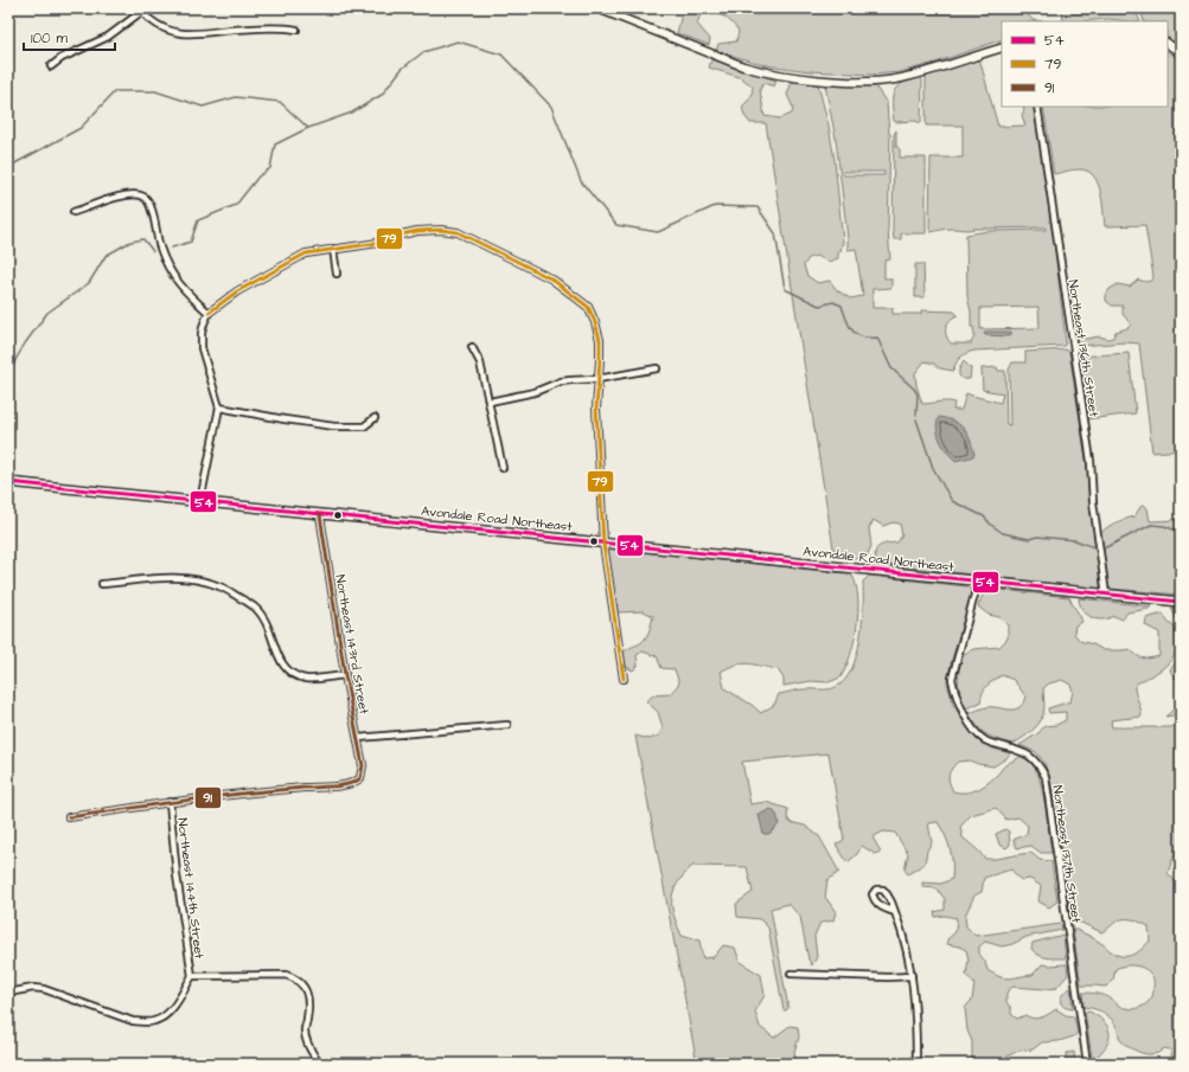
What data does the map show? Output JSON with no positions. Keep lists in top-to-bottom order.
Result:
{
  "streets": {
    "main road": ["Avondale Road Northeast"],
    "street": [
      "Northeast 136th Street",
      "Northeast 143rd Street",
      "Northeast 137th Street",
      "Northeast 144th Street"
    ]
  },
  "crossings": [
    ["Northeast 136th Street", "Avondale Road Northeast"],
    ["Avondale Road Northeast", "Northeast 143rd Street"],
    ["Avondale Road Northeast", "Northeast 137th Street"],
    ["Northeast 143rd Street", "Northeast 144th Street"]
  ],
  "lines": ["transit line 79", "transit line 54", "transit line 91"],
  "legend": ["54", "79", "91"],
  "scale_bar": "100 m"
}
